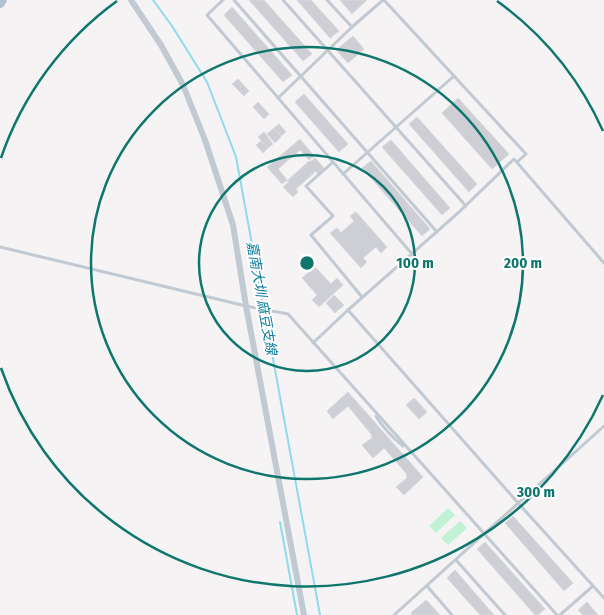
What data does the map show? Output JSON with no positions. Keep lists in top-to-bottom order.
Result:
{
  "water": ["嘉南大圳 麻豆支線"],
  "rings": ["100 m", "200 m", "300 m"]
}
